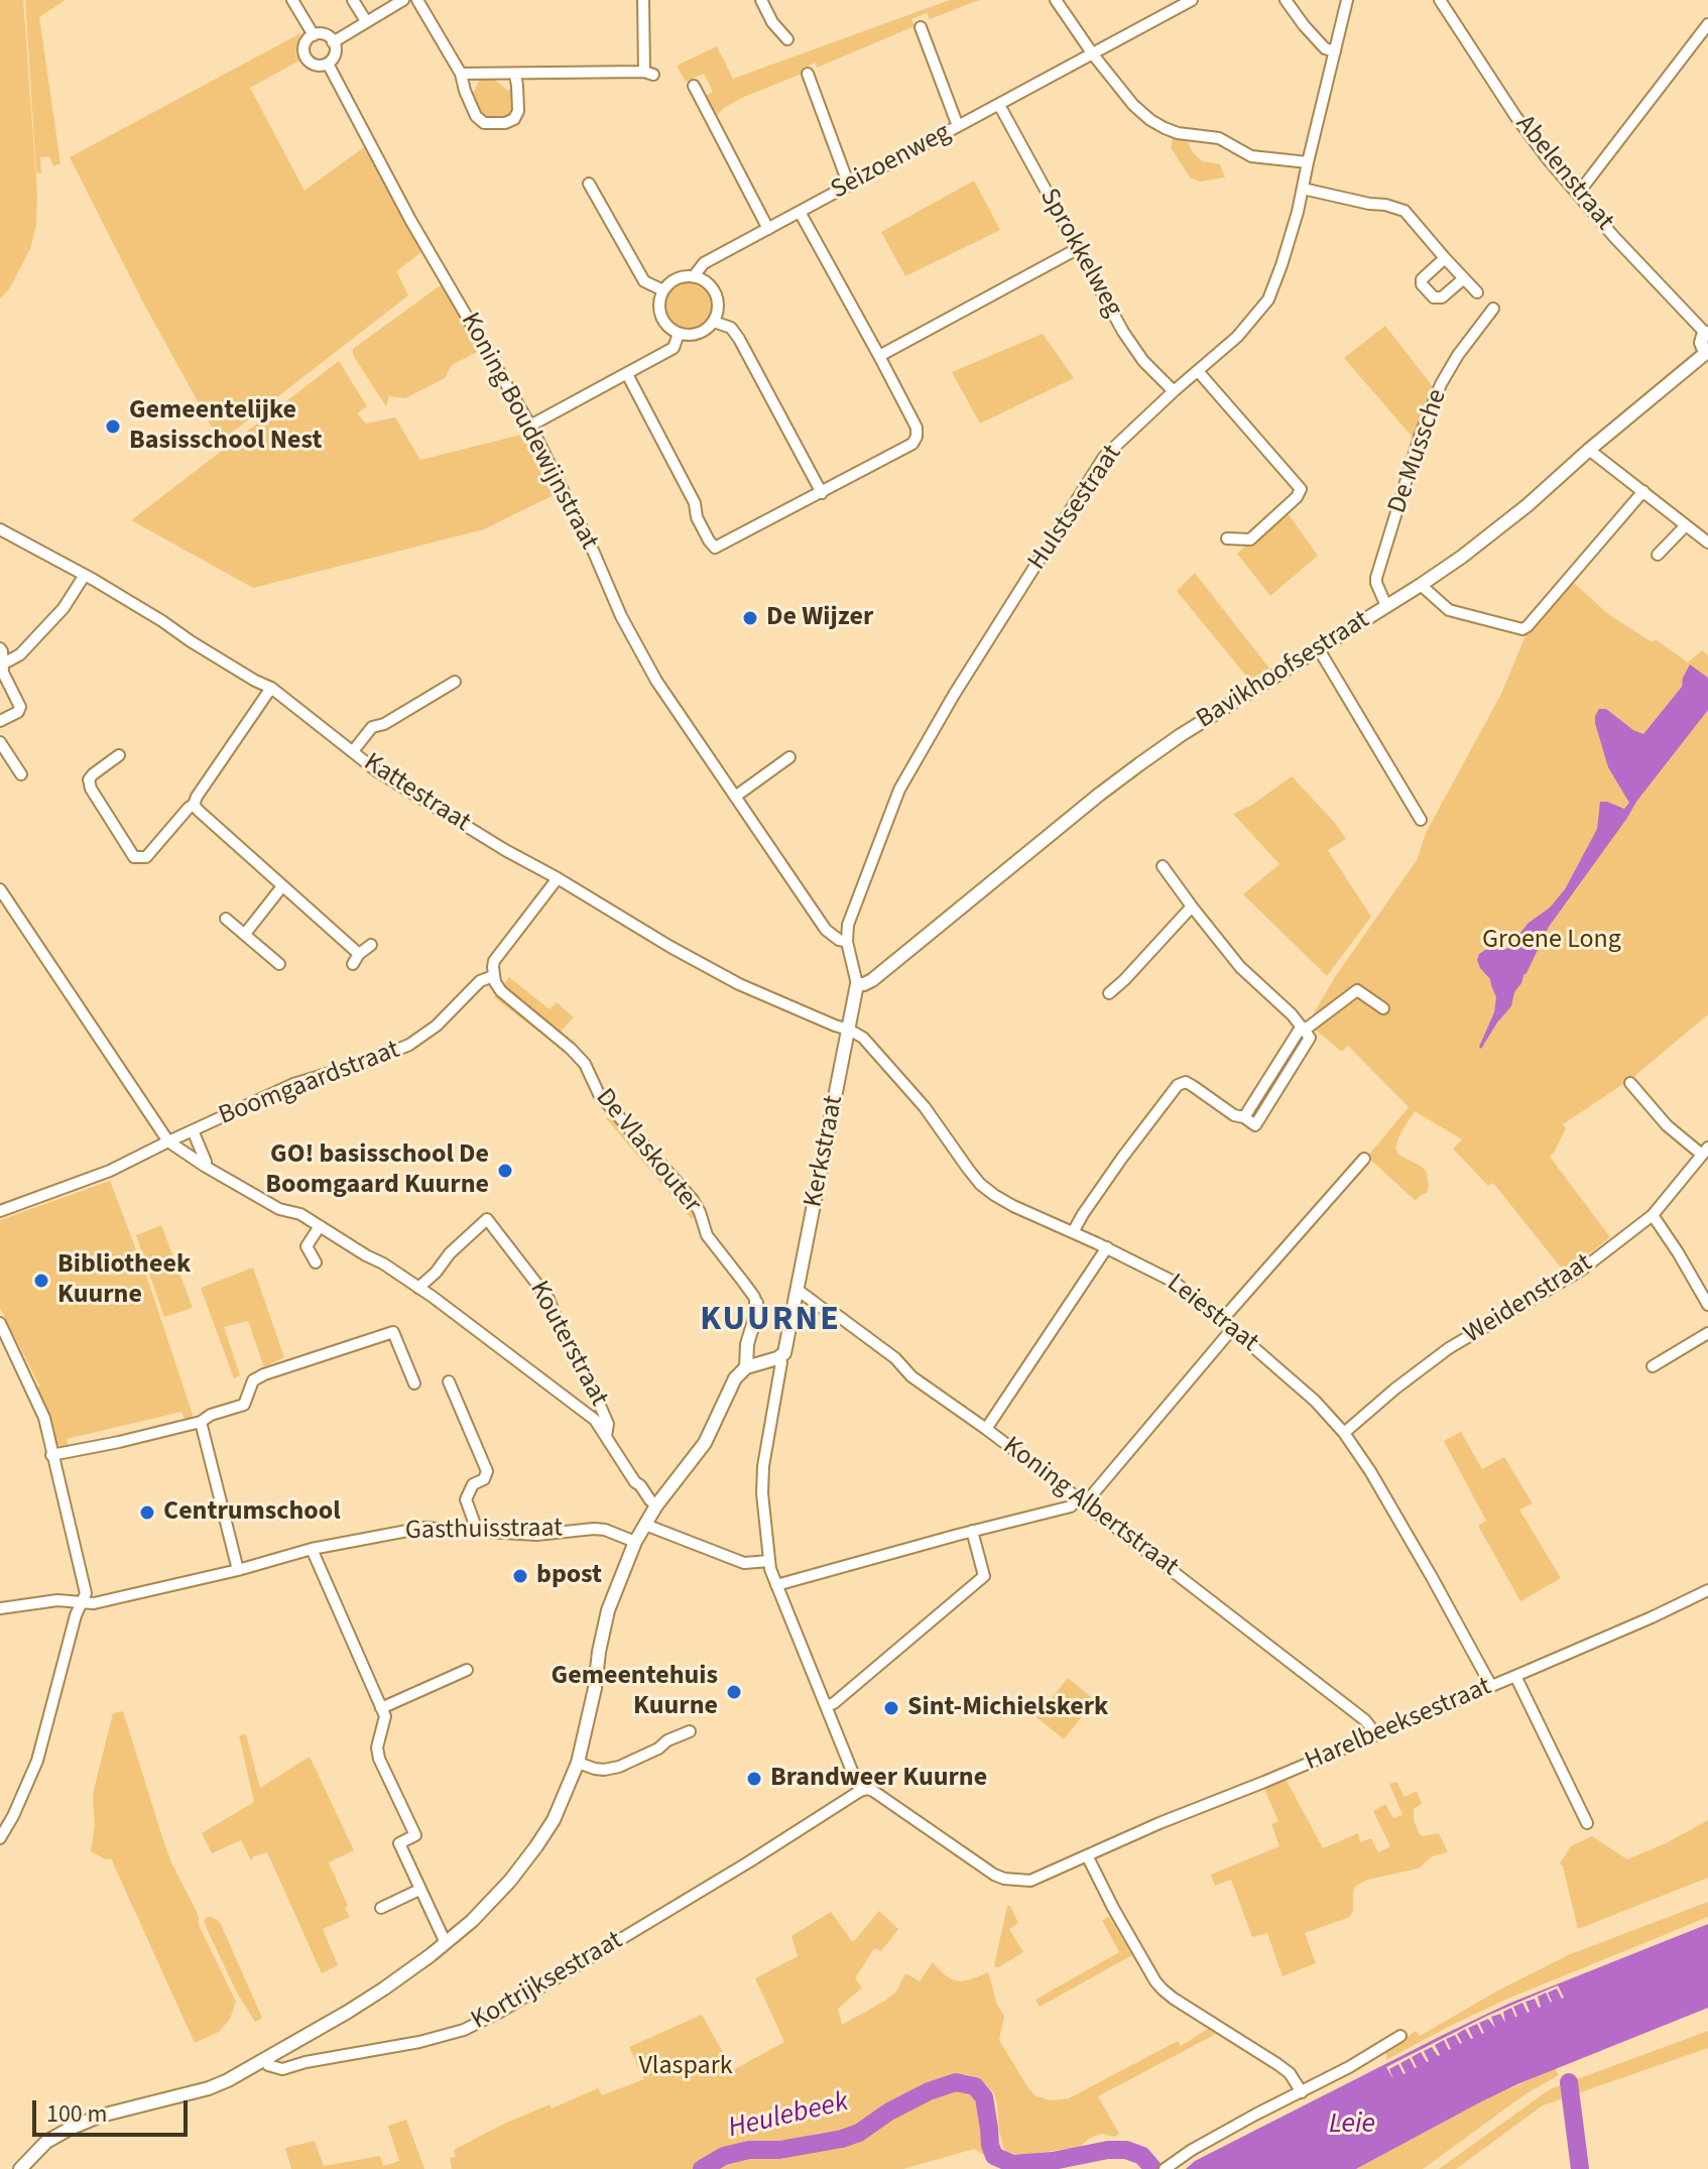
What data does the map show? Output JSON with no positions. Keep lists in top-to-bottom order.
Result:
{
  "streets": {
    "street": [
      "Seizoenweg",
      "Abelenstraat",
      "Sprokkelweg",
      "Koning Boudewijnstraat",
      "De Mussche",
      "Hulstsestraat",
      "Bavikhoofsestraat",
      "Kattestraat",
      "Boomgaardstraat",
      "De Vlaskouter",
      "Kerkstraat",
      "Weidenstraat",
      "Leiestraat",
      "Kouterstraat",
      "Koning Albertstraat",
      "Gasthuisstraat",
      "Harelbeeksestraat",
      "Kortrijksestraat"
    ]
  },
  "crossings": [
    ["Seizoenweg", "Sprokkelweg"],
    ["Sprokkelweg", "Hulstsestraat"],
    ["Koning Boudewijnstraat", "Hulstsestraat"],
    ["Koning Boudewijnstraat", "Kerkstraat"],
    ["De Mussche", "Bavikhoofsestraat"],
    ["Hulstsestraat", "Kerkstraat"],
    ["Bavikhoofsestraat", "Kerkstraat"],
    ["Kattestraat", "Boomgaardstraat"],
    ["Kattestraat", "Kerkstraat"],
    ["Kattestraat", "Leiestraat"],
    ["Boomgaardstraat", "De Vlaskouter"],
    ["Boomgaardstraat", "Kouterstraat"],
    ["Kerkstraat", "Leiestraat"],
    ["Kerkstraat", "Koning Albertstraat"],
    ["Kerkstraat", "Harelbeeksestraat"],
    ["Weidenstraat", "Leiestraat"],
    ["Leiestraat", "Harelbeeksestraat"],
    ["Koning Albertstraat", "Harelbeeksestraat"],
    ["Harelbeeksestraat", "Kortrijksestraat"]
  ],
  "districts": ["KUURNE"],
  "water": ["Heulebeek", "Leie"],
  "parks": ["Groene Long", "Vlaspark"],
  "places": [
    "Gemeentelijke Basisschool Nest",
    "De Wijzer",
    "GO! basisschool De Boomgaard Kuurne",
    "Bibliotheek Kuurne",
    "Centrumschool",
    "bpost",
    "Gemeentehuis Kuurne",
    "Sint-Michielskerk",
    "Brandweer Kuurne"
  ],
  "scale_bar": "100 m"
}
